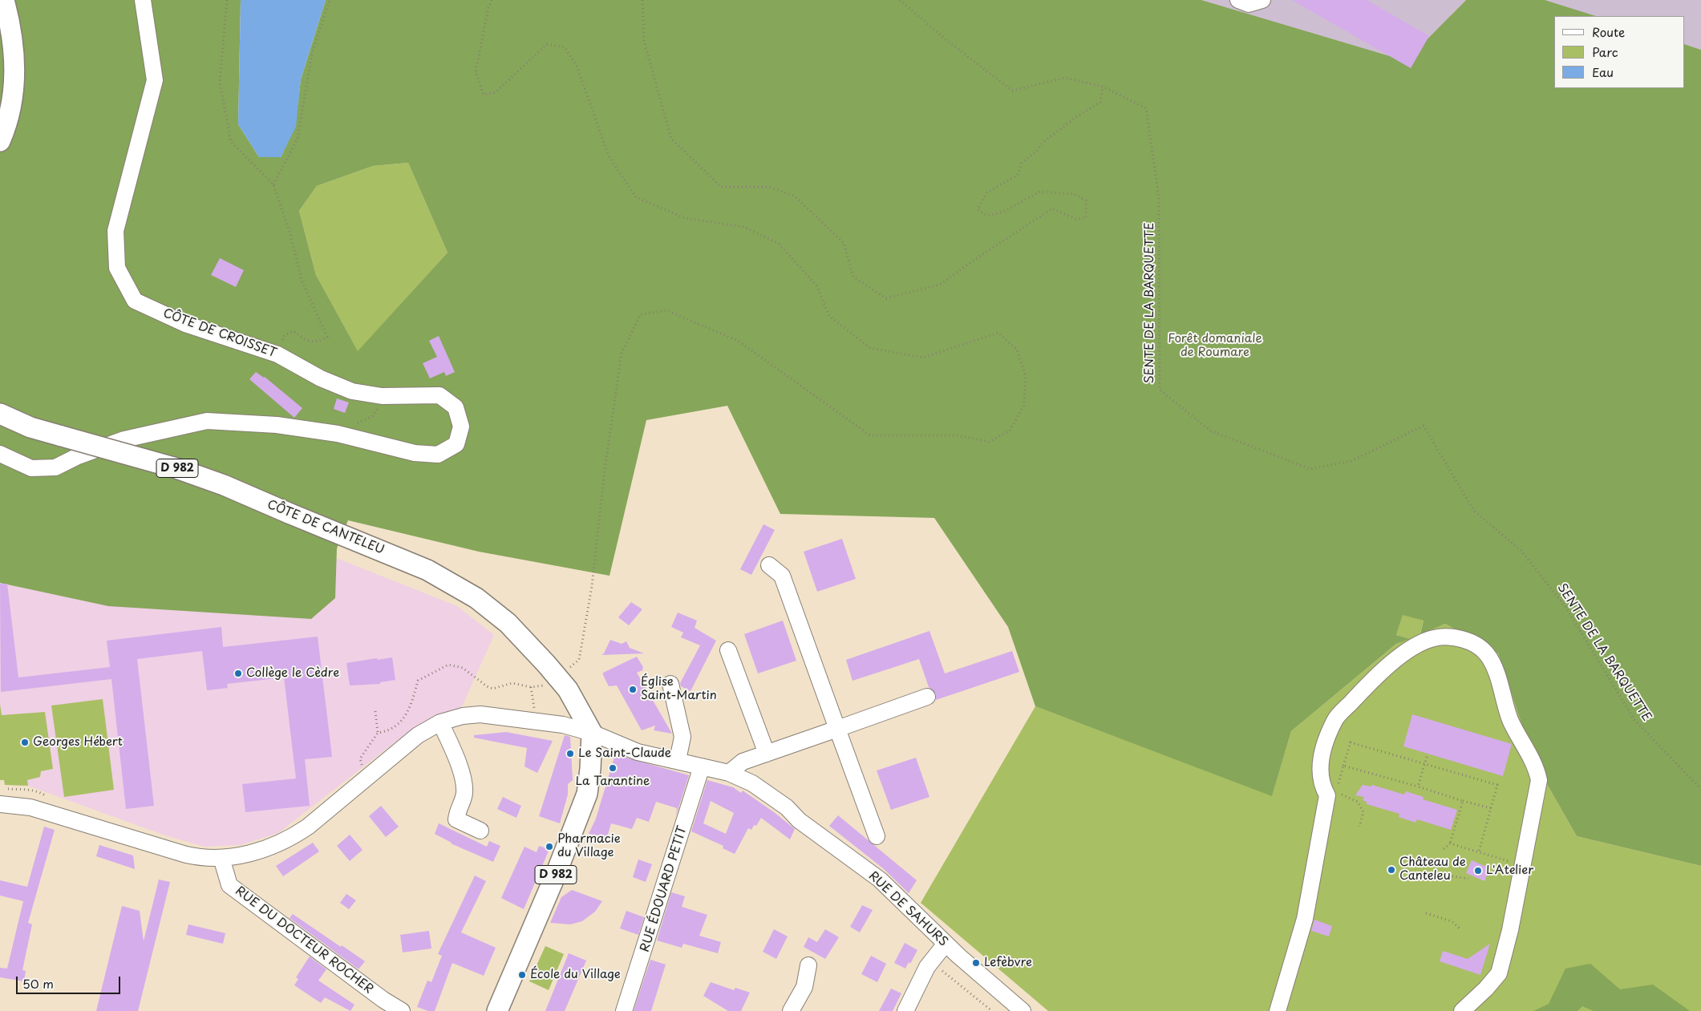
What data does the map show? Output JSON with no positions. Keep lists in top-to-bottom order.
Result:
{
  "streets": {
    "main road": ["D 982", "CÔTE DE CANTELEU"],
    "street": [
      "CÔTE DE CROISSET",
      "RUE ÉDOUARD PETIT",
      "RUE DE SAHURS",
      "RUE DU DOCTEUR ROCHER"
    ],
    "path": ["SENTE DE LA BARQUETTE"]
  },
  "crossings": [
    ["D 982", "CÔTE DE CANTELEU"],
    ["D 982", "RUE DE SAHURS"],
    ["CÔTE DE CANTELEU", "RUE DE SAHURS"],
    ["RUE ÉDOUARD PETIT", "RUE DE SAHURS"],
    ["RUE DE SAHURS", "RUE DU DOCTEUR ROCHER"]
  ],
  "parks": ["Forêt domaniale de Roumare"],
  "places": [
    "Collège le Cèdre",
    "Église Saint-Martin",
    "Georges Hébert",
    "Le Saint-Claude",
    "La Tarantine",
    "Pharmacie du Village",
    "Château de Canteleu",
    "L'Atelier",
    "Lefèbvre",
    "École du Village"
  ],
  "legend": ["Route", "Parc", "Eau"],
  "scale_bar": "50 m"
}
